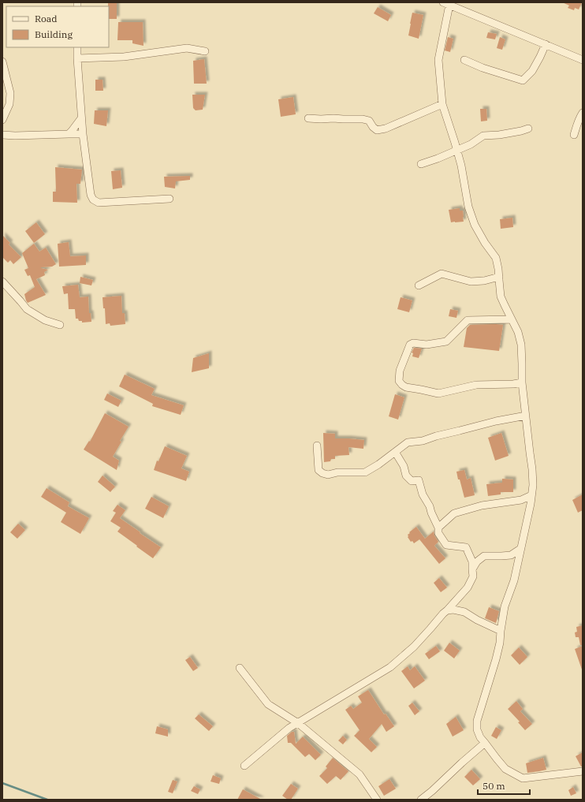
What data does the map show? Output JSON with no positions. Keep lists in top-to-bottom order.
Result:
{
  "legend": ["Road", "Building"],
  "scale_bar": "50 m"
}
